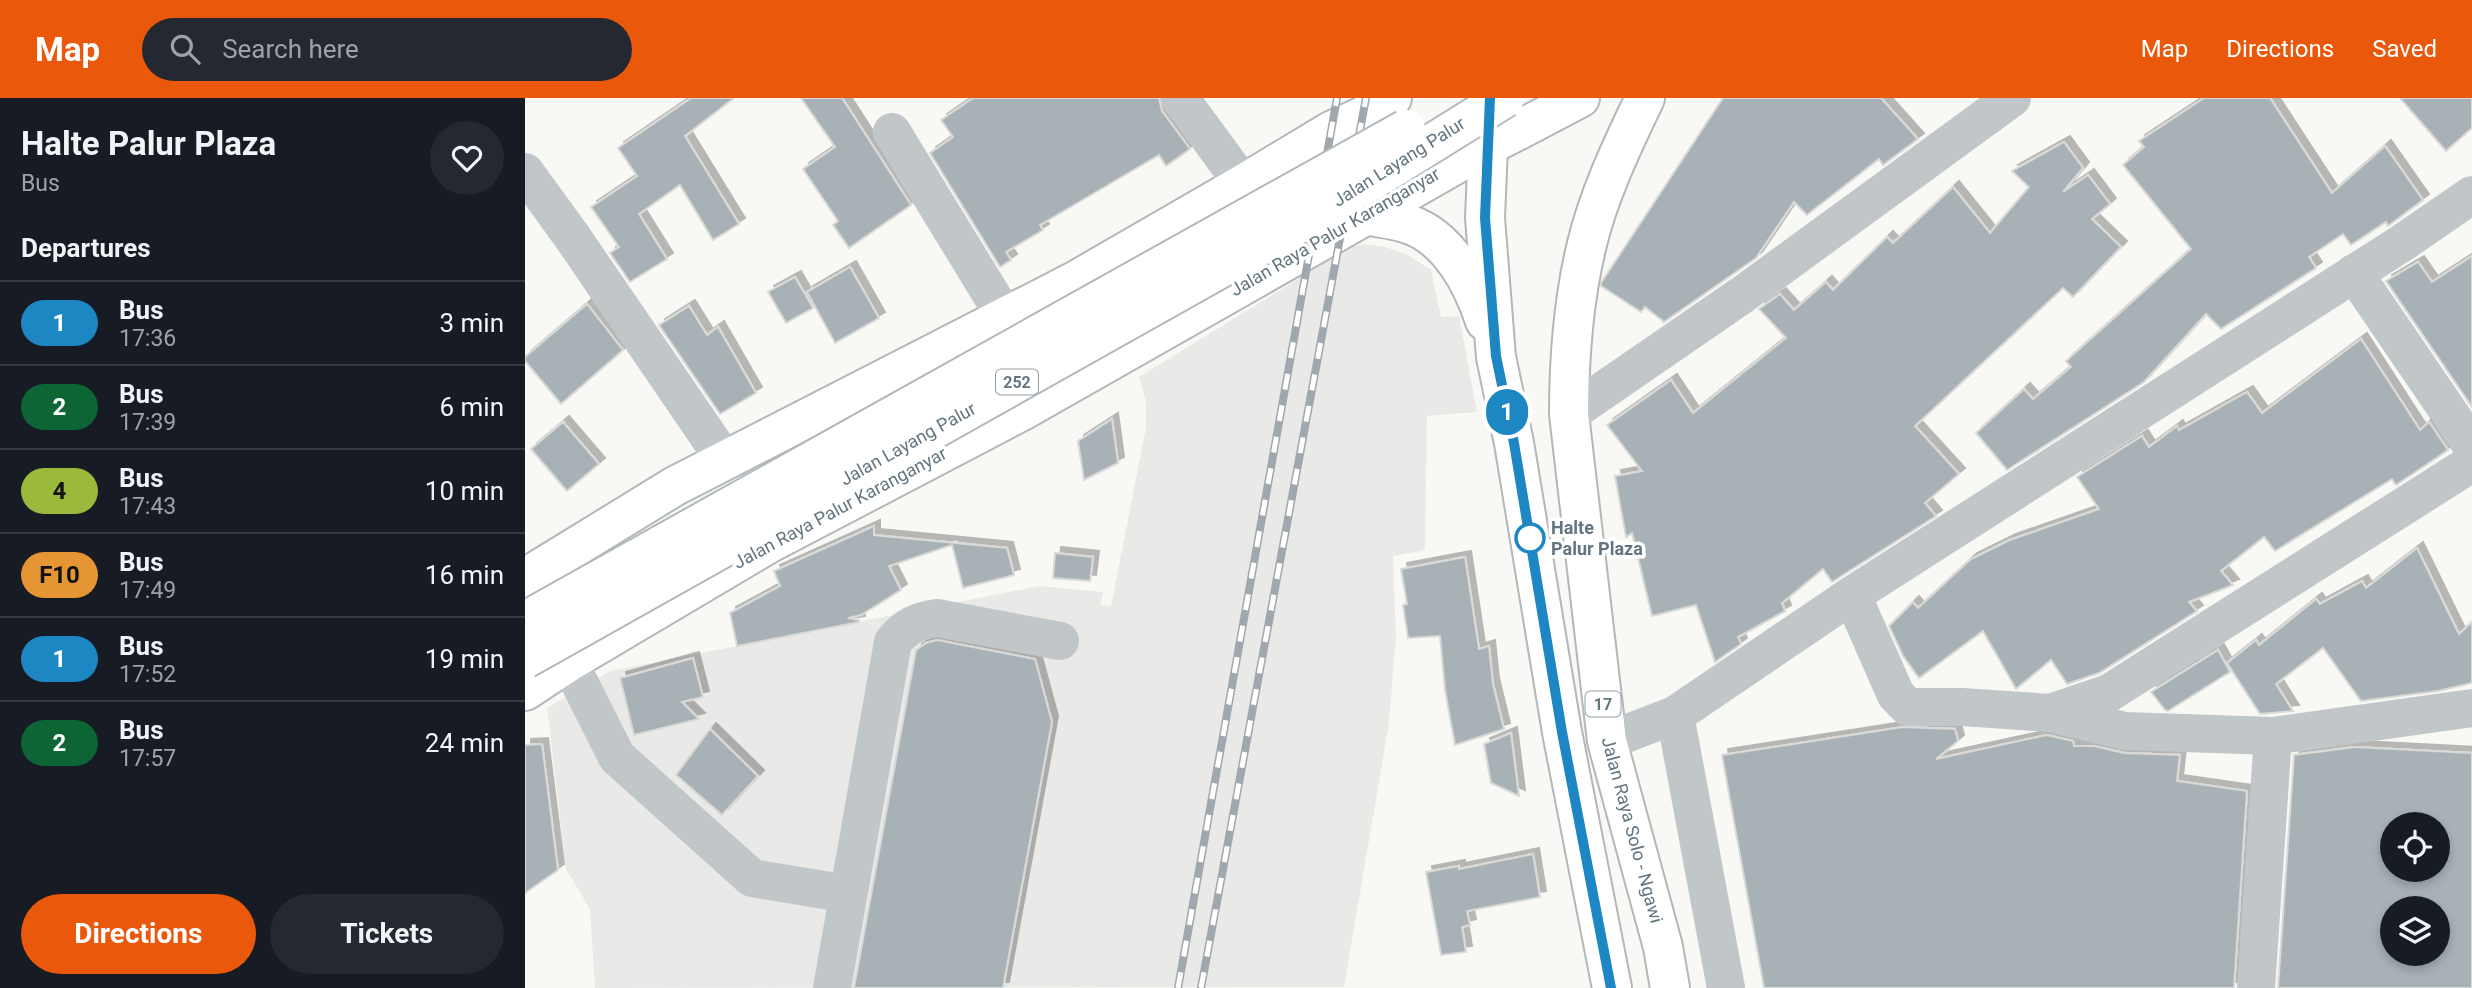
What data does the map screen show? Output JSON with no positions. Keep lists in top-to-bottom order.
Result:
{
  "streets": {
    "main road": [
      "Jalan Layang Palur",
      "Jalan Raya Palur Karanganyar",
      "252",
      "17",
      "Jalan Raya Solo - Ngawi"
    ]
  },
  "crossings": [
    ["Jalan Raya Palur Karanganyar", "17"]
  ],
  "places": ["Halte Palur Plaza"],
  "lines": ["bus line 1"],
  "page": {
    "header": "Map",
    "search": "Search here",
    "nav": ["Map", "Directions", "Saved"],
    "heading": [
      ["Halte Palur Plaza", "Bus"],
      "Departures"
    ],
    "on_map": "1",
    "list": [
      {
        "mark": "1",
        "name": "Bus",
        "note": "17:36",
        "value": "3 min"
      },
      {
        "mark": "2",
        "name": "Bus",
        "note": "17:39",
        "value": "6 min"
      },
      {
        "mark": "4",
        "name": "Bus",
        "note": "17:43",
        "value": "10 min"
      },
      {
        "mark": "F10",
        "name": "Bus",
        "note": "17:49",
        "value": "16 min"
      },
      {
        "mark": "1",
        "name": "Bus",
        "note": "17:52",
        "value": "19 min"
      },
      {
        "mark": "2",
        "name": "Bus",
        "note": "17:57",
        "value": "24 min"
      }
    ],
    "buttons": ["Directions", "Tickets"]
  }
}
